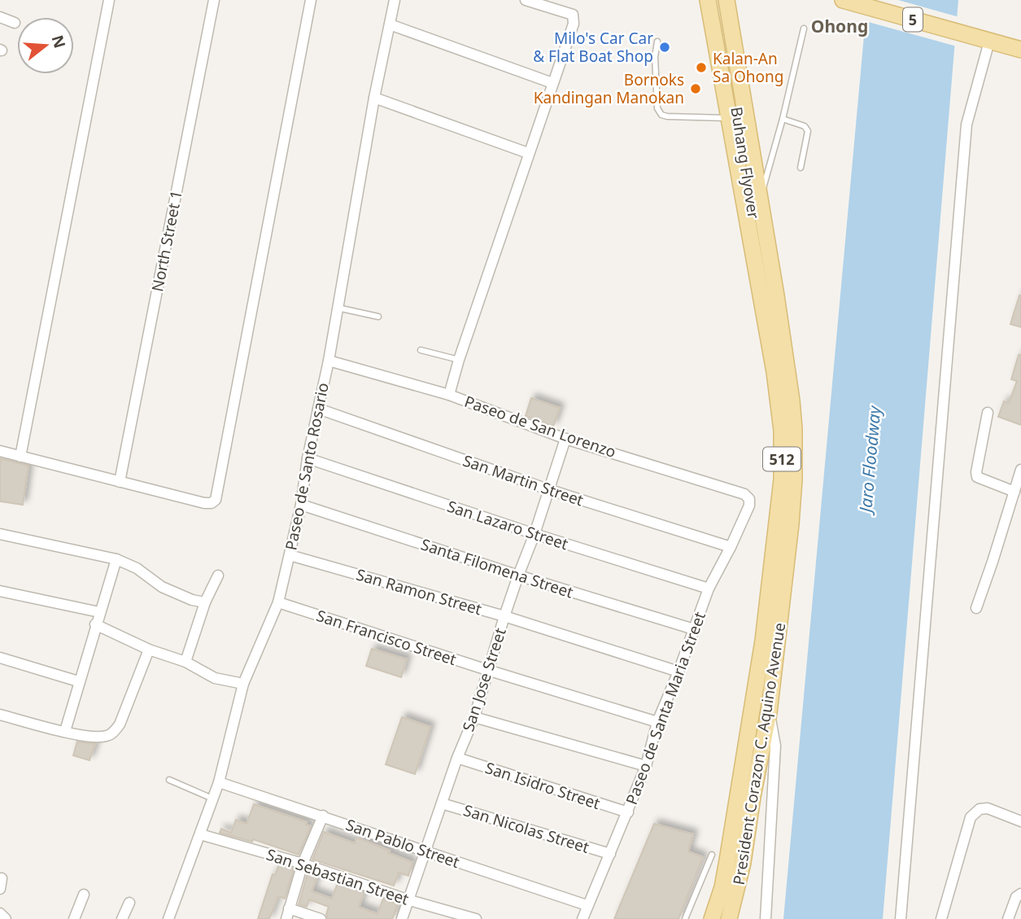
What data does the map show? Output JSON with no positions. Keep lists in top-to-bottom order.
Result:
{
  "streets": {
    "main road": [
      "5",
      "Buhang Flyover",
      "512",
      "President Corazon C. Aquino Avenue"
    ],
    "street": [
      "North Street 1",
      "Paseo de San Lorenzo",
      "Paseo de Santo Rosario",
      "San Martin Street",
      "San Lazaro Street",
      "Santa Filomena Street",
      "San Ramon Street",
      "San Francisco Street",
      "San Jose Street",
      "Paseo de Santa Maria Street",
      "San Isidro Street",
      "San Nicolas Street",
      "San Pablo Street",
      "San Sebastian Street"
    ]
  },
  "crossings": [
    ["Buhang Flyover", "President Corazon C. Aquino Avenue"],
    ["Paseo de San Lorenzo", "Paseo de Santo Rosario"],
    ["Paseo de San Lorenzo", "San Jose Street"],
    ["Paseo de San Lorenzo", "Paseo de Santa Maria Street"],
    ["Paseo de Santo Rosario", "San Martin Street"],
    ["Paseo de Santo Rosario", "San Lazaro Street"],
    ["Paseo de Santo Rosario", "Santa Filomena Street"],
    ["Paseo de Santo Rosario", "San Ramon Street"],
    ["Paseo de Santo Rosario", "San Francisco Street"],
    ["Paseo de Santo Rosario", "San Pablo Street"],
    ["Paseo de Santo Rosario", "San Sebastian Street"],
    ["San Martin Street", "San Jose Street"],
    ["San Martin Street", "Paseo de Santa Maria Street"],
    ["San Lazaro Street", "San Jose Street"],
    ["San Lazaro Street", "Paseo de Santa Maria Street"],
    ["Santa Filomena Street", "San Jose Street"],
    ["Santa Filomena Street", "Paseo de Santa Maria Street"],
    ["San Ramon Street", "San Jose Street"],
    ["San Ramon Street", "Paseo de Santa Maria Street"],
    ["San Francisco Street", "San Jose Street"],
    ["San Francisco Street", "Paseo de Santa Maria Street"],
    ["San Jose Street", "San Isidro Street"],
    ["San Jose Street", "San Nicolas Street"],
    ["San Jose Street", "San Pablo Street"],
    ["San Jose Street", "San Sebastian Street"],
    ["Paseo de Santa Maria Street", "San Isidro Street"],
    ["Paseo de Santa Maria Street", "San Nicolas Street"],
    ["Paseo de Santa Maria Street", "San Pablo Street"]
  ],
  "districts": ["Ohong"],
  "water": ["Jaro Floodway"],
  "places": ["Milo's Car Car & Flat Boat Shop", "Kalan-An Sa Ohong", "Bornoks Kandingan Manokan"],
  "north": "right"
}
